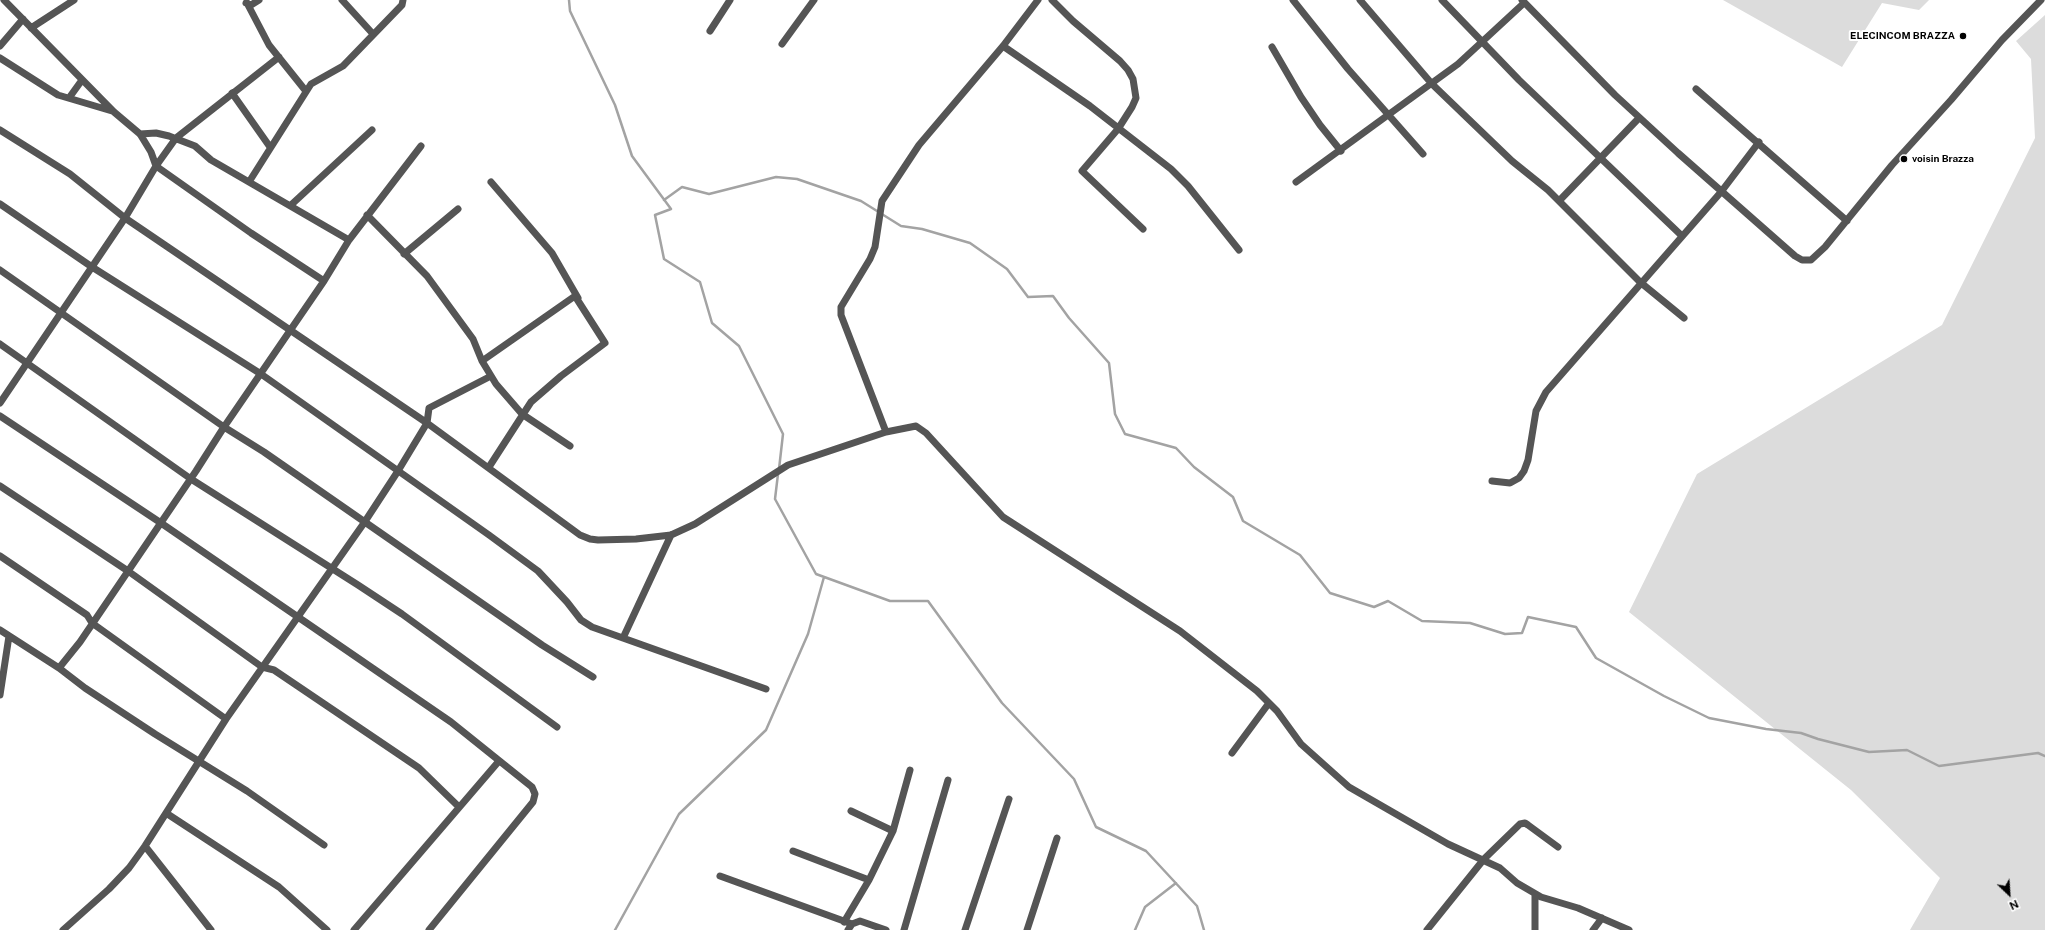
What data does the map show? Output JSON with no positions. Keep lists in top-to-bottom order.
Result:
{
  "places": ["ELECINCOM BRAZZA", "voisin Brazza"],
  "north": "bottom right"
}
